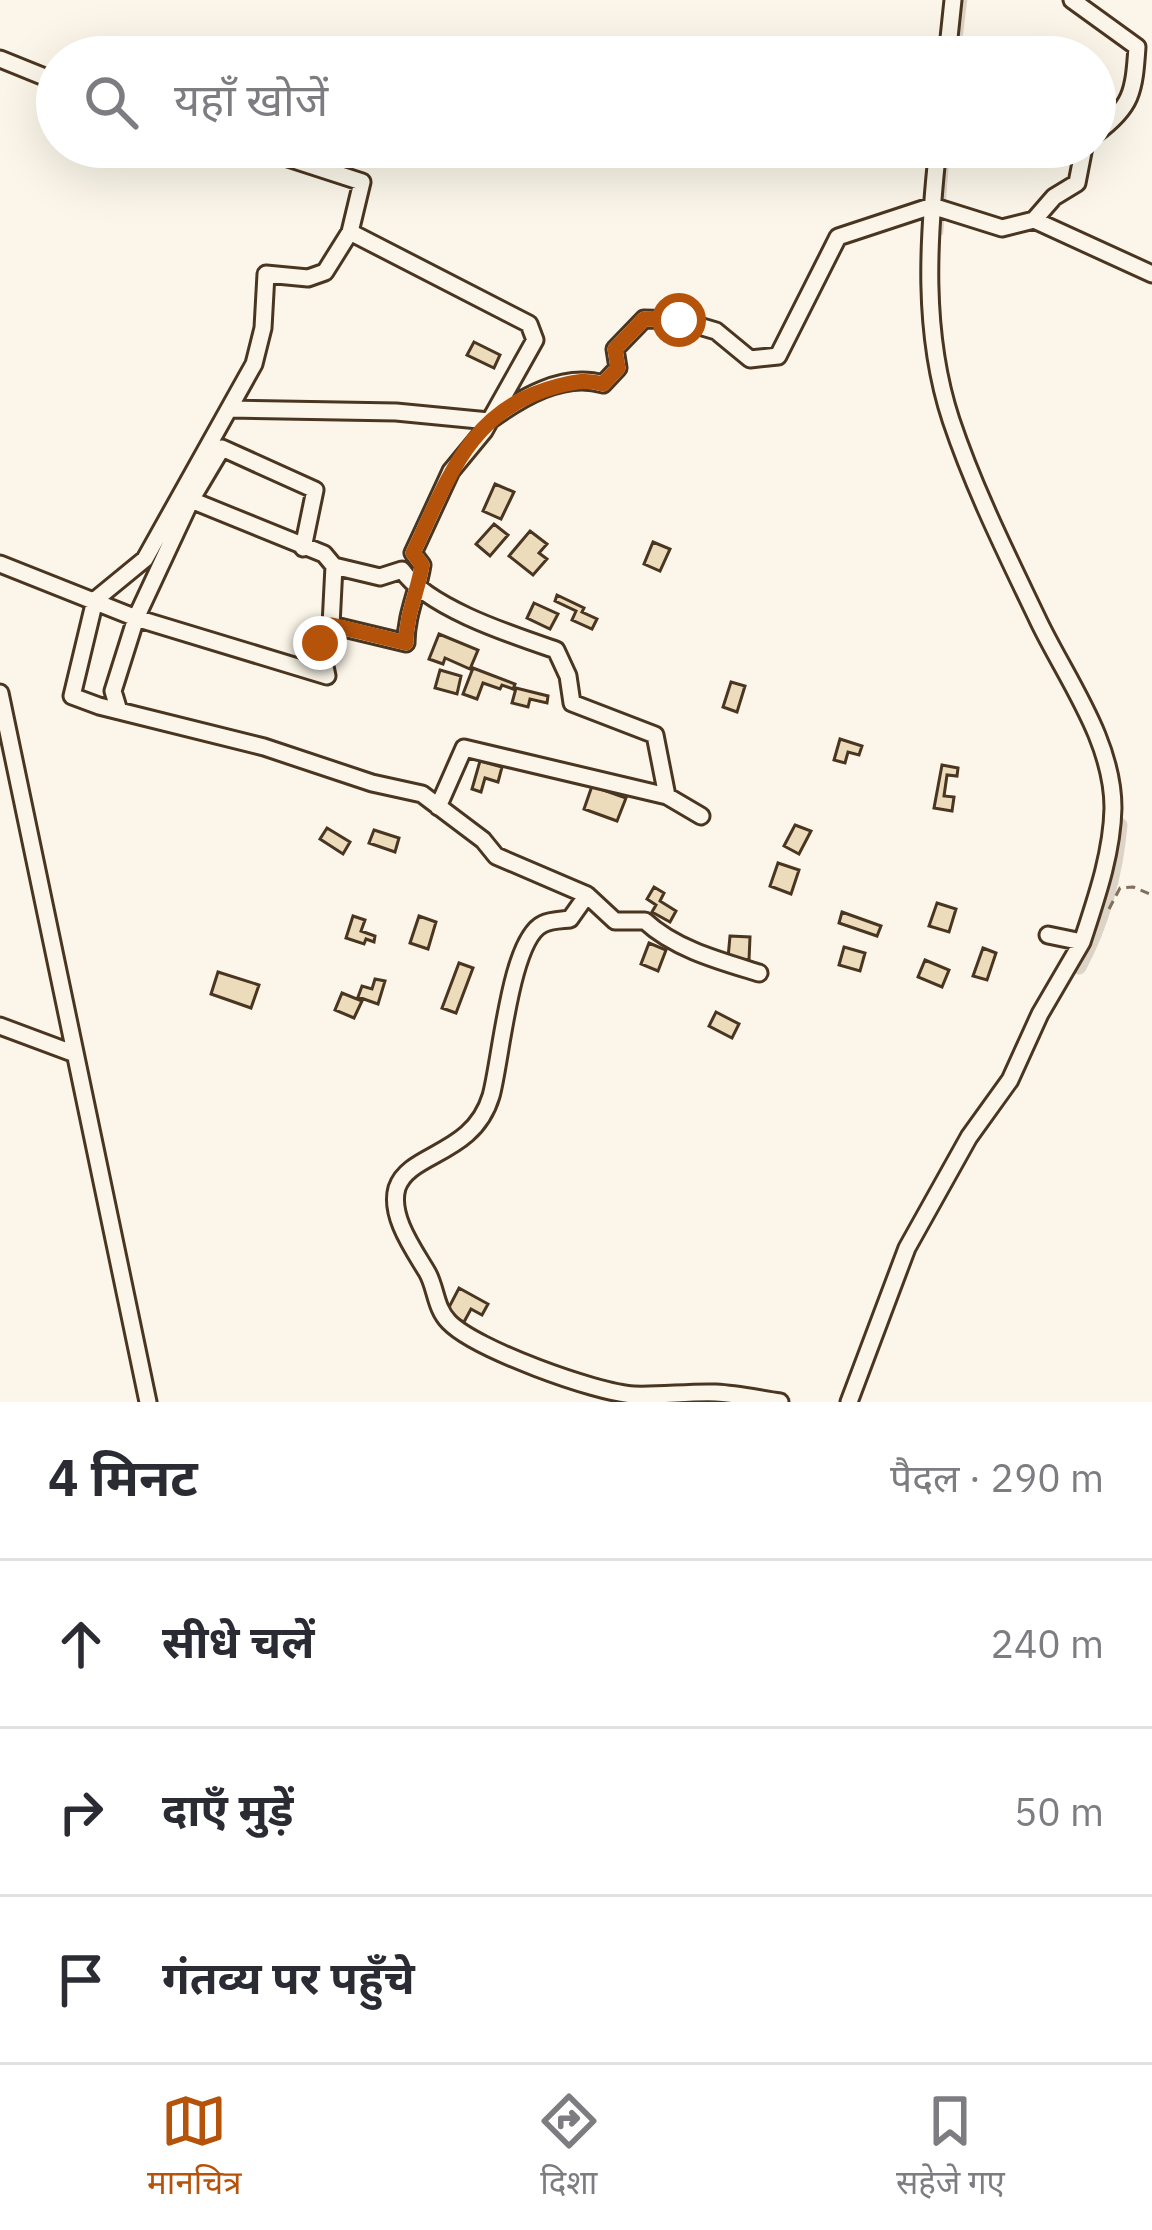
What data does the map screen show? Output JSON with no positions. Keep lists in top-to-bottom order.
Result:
{
  "page": {
    "search": "यहाँ खोजें",
    "heading": ["4 मिनट", "पैदल · 290 m"],
    "list": [
      ["सीधे चलें", "240 m"],
      ["दाएँ मुड़ें", "50 m"],
      "गंतव्य पर पहुँचे"
    ],
    "nav": ["मानचित्र", "दिशा", "सहेजे गए"]
  }
}
